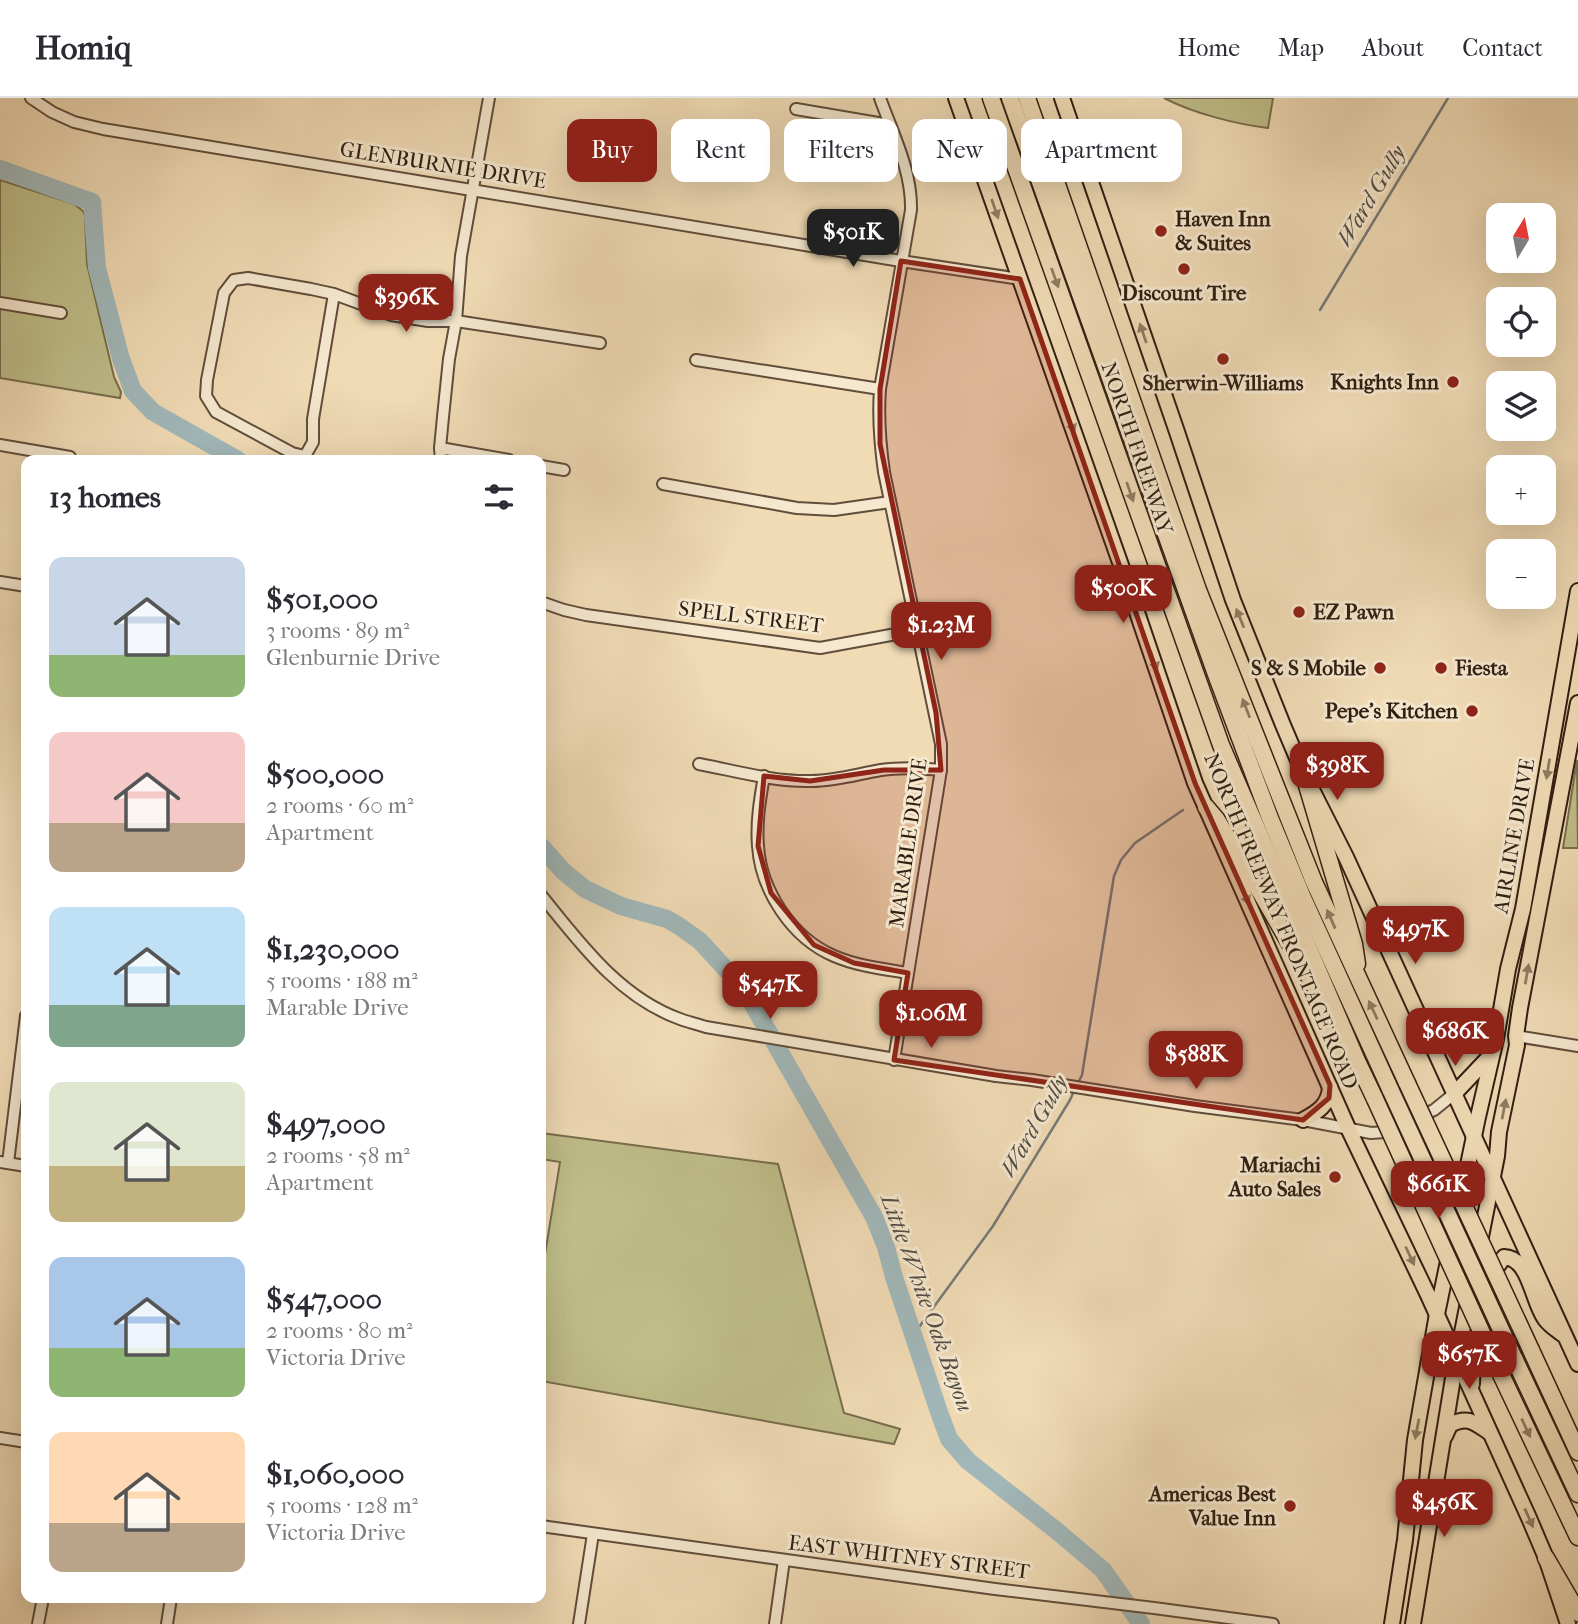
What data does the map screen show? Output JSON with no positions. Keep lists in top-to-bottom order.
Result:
{
  "streets": {
    "highway": ["NORTH FREEWAY"],
    "main road": ["AIRLINE DRIVE", "NORTH FREEWAY FRONTAGE ROAD"],
    "street": [
      "GLENBURNIE DRIVE",
      "SPELL STREET",
      "MARABLE DRIVE",
      "EAST WHITNEY STREET"
    ]
  },
  "crossings": [
    ["GLENBURNIE DRIVE", "MARABLE DRIVE"],
    ["GLENBURNIE DRIVE", "NORTH FREEWAY FRONTAGE ROAD"],
    ["SPELL STREET", "MARABLE DRIVE"],
    ["AIRLINE DRIVE", "NORTH FREEWAY FRONTAGE ROAD"]
  ],
  "water": ["Ward Gully", "Little White Oak Bayou"],
  "places": [
    "Haven Inn & Suites",
    "Discount Tire",
    "Sherwin-Williams",
    "Knights Inn",
    "EZ Pawn",
    "S & S Mobile",
    "Fiesta",
    "Pepe's Kitchen",
    "Mariachi Auto Sales",
    "Americas Best Value Inn"
  ],
  "north": "top",
  "page": {
    "header": "Homiq",
    "nav": [
      "Home",
      "Map",
      "About",
      "Contact"
    ],
    "chip": [
      "Buy",
      "Rent",
      "Filters",
      "New",
      "Apartment"
    ],
    "map_buttons": ["+", "−"],
    "price": [
      "$501K",
      "$396K",
      "$500K",
      "$1.23M",
      "$398K",
      "$497K",
      "$547K",
      "$1.06M",
      "$686K",
      "$588K",
      "$661K",
      "$657K",
      "$456K"
    ],
    "heading": "13 homes",
    "list": [
      {
        "name": "$501,000",
        "note": "3 rooms · 89 m² · Glenburnie Drive"
      },
      {
        "name": "$500,000",
        "note": "2 rooms · 60 m² · Apartment"
      },
      {
        "name": "$1,230,000",
        "note": "5 rooms · 188 m² · Marable Drive"
      },
      {
        "name": "$497,000",
        "note": "2 rooms · 58 m² · Apartment"
      },
      {
        "name": "$547,000",
        "note": "2 rooms · 80 m² · Victoria Drive"
      },
      {
        "name": "$1,060,000",
        "note": "5 rooms · 128 m² · Victoria Drive"
      }
    ]
  }
}
